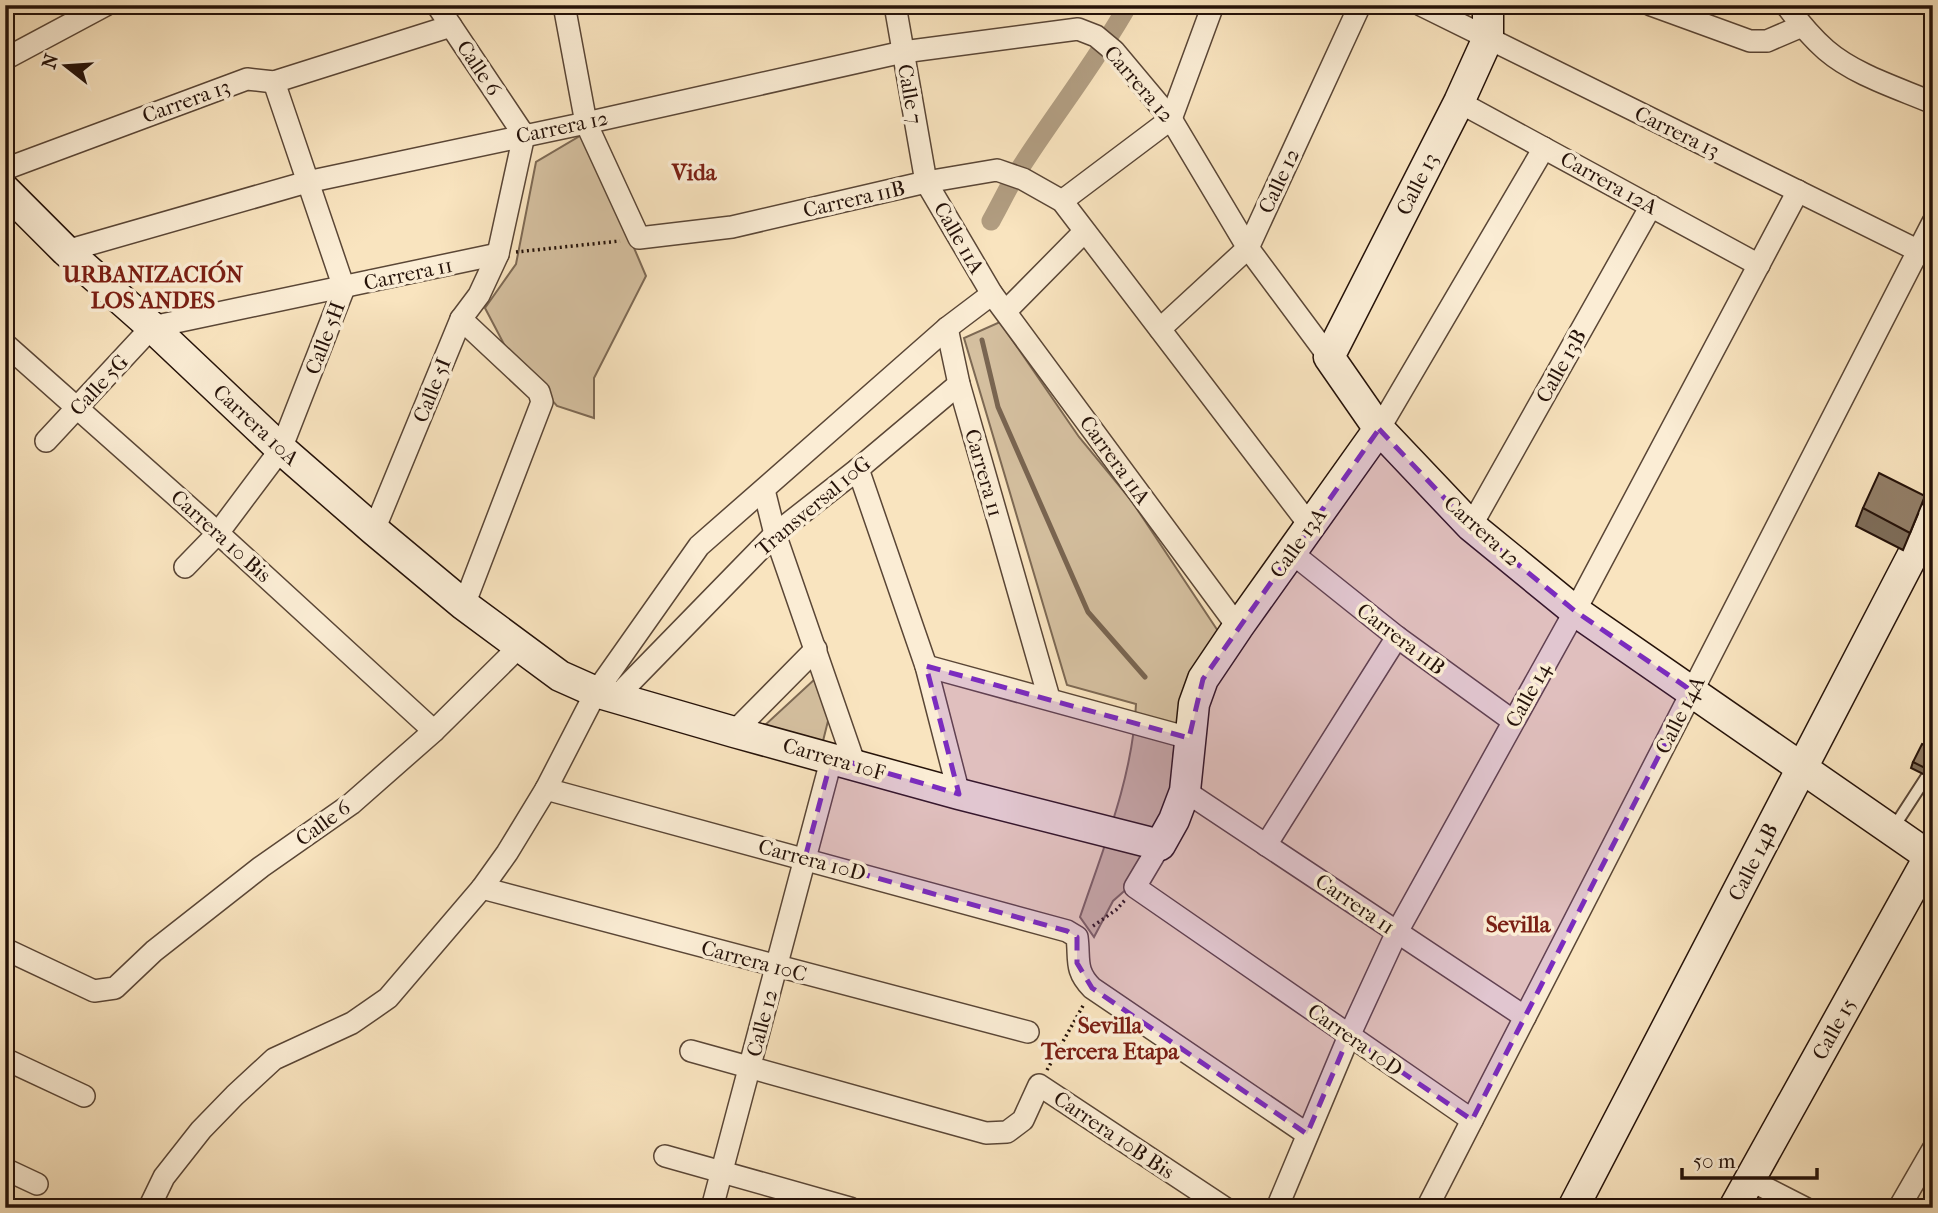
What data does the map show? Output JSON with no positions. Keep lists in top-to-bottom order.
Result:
{
  "streets": {
    "street": [
      "Calle 6",
      "Carrera 12",
      "Calle 7",
      "Carrera 13",
      "Calle 12",
      "Carrera 12A",
      "Calle 13",
      "Carrera 11B",
      "Calle 11A",
      "Carrera 11",
      "Calle 5H",
      "Calle 13B",
      "Calle 5G",
      "Calle 5I",
      "Carrera 10A",
      "Carrera 11A",
      "Transversal 10G",
      "Carrera 10 Bis",
      "Calle 13A",
      "Calle 14",
      "Calle 14A",
      "Carrera 10F",
      "Carrera 10D",
      "Calle 14B",
      "Carrera 10C",
      "Calle 15",
      "Carrera 10B Bis"
    ]
  },
  "crossings": [
    ["Calle 6", "Carrera 12"],
    ["Calle 6", "Carrera 13"],
    ["Calle 6", "Carrera 10A"],
    ["Calle 6", "Carrera 10 Bis"],
    ["Calle 6", "Carrera 10F"],
    ["Carrera 12", "Calle 7"],
    ["Carrera 12", "Calle 12"],
    ["Carrera 12", "Calle 13"],
    ["Carrera 12", "Calle 5H"],
    ["Carrera 12", "Calle 13B"],
    ["Carrera 12", "Carrera 10A"],
    ["Carrera 12", "Calle 13A"],
    ["Carrera 12", "Calle 14"],
    ["Carrera 12", "Calle 14A"],
    ["Carrera 12", "Calle 14B"],
    ["Carrera 12", "Calle 15"],
    ["Calle 7", "Carrera 11B"],
    ["Calle 7", "Calle 11A"],
    ["Carrera 13", "Calle 13"],
    ["Carrera 13", "Calle 5H"],
    ["Carrera 13", "Calle 14"],
    ["Carrera 13", "Calle 14A"],
    ["Calle 12", "Carrera 11B"],
    ["Calle 12", "Carrera 10F"],
    ["Calle 12", "Carrera 10D"],
    ["Calle 12", "Carrera 10C"],
    ["Carrera 12A", "Calle 13"],
    ["Carrera 12A", "Calle 13B"],
    ["Carrera 12A", "Calle 13A"],
    ["Carrera 12A", "Calle 14"],
    ["Carrera 11B", "Calle 11A"],
    ["Carrera 11B", "Calle 13A"],
    ["Carrera 11B", "Calle 14"],
    ["Calle 11A", "Carrera 11A"],
    ["Carrera 11", "Calle 5H"],
    ["Carrera 11", "Calle 5G"],
    ["Carrera 11", "Calle 5I"],
    ["Carrera 11", "Carrera 10A"],
    ["Carrera 11", "Transversal 10G"],
    ["Carrera 11", "Calle 13A"],
    ["Carrera 11", "Calle 14"],
    ["Carrera 11", "Calle 14A"],
    ["Calle 5H", "Carrera 10A"],
    ["Calle 5H", "Carrera 10 Bis"],
    ["Calle 5G", "Carrera 10A"],
    ["Calle 5G", "Carrera 10 Bis"],
    ["Calle 5I", "Carrera 10A"],
    ["Carrera 10A", "Carrera 10F"],
    ["Carrera 11A", "Calle 13A"],
    ["Transversal 10G", "Carrera 10F"],
    ["Calle 13A", "Carrera 10F"],
    ["Calle 13A", "Carrera 10D"],
    ["Calle 14", "Carrera 10D"],
    ["Calle 14A", "Carrera 10D"]
  ],
  "districts": [
    "Vida",
    "URBANIZACIÓN LOS ANDES",
    "Sevilla",
    "Sevilla Tercera Etapa"
  ],
  "scale_bar": "50 m",
  "north": "left"
}
